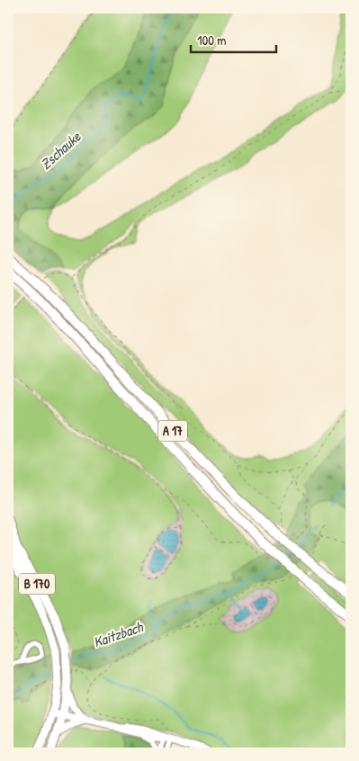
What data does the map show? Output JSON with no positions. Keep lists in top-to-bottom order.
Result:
{
  "streets": {
    "highway": ["A 17"],
    "main road": ["B 170"]
  },
  "water": ["Zschauke", "Kaitzbach"],
  "scale_bar": "100 m"
}
